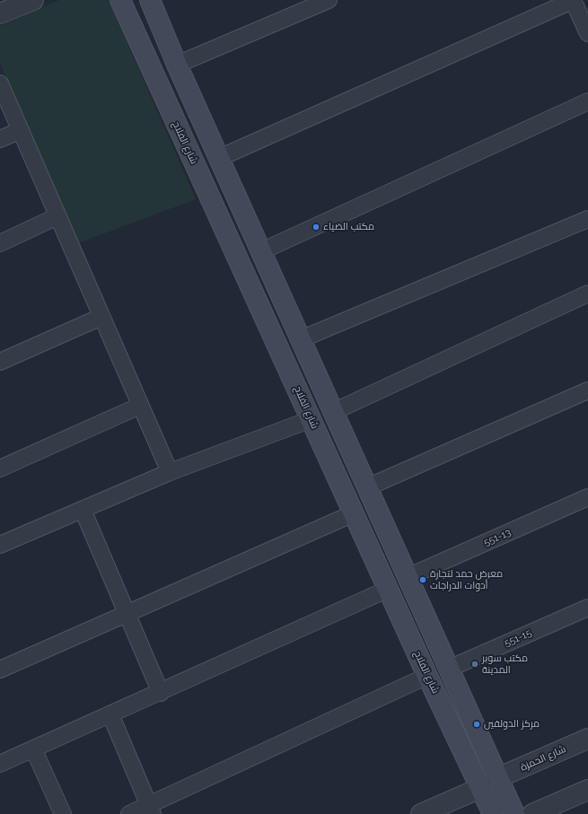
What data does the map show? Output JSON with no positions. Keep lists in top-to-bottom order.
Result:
{
  "streets": {
    "main road": ["شارع الفلاح"],
    "street": ["551-13", "551-15", "شارع الحمزة"]
  },
  "places": [
    "مكتب الضياء",
    "معرض حمد لتجارة أدوات الدراجات",
    "مكتب سوبر المدينة",
    "مركز الدولفين"
  ]
}
